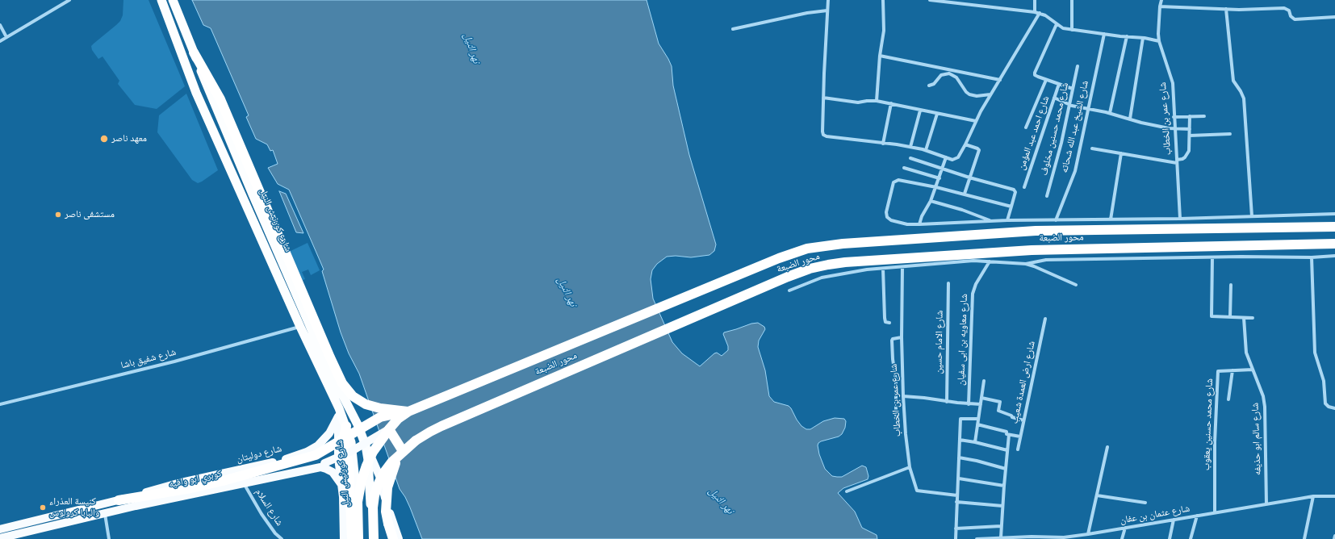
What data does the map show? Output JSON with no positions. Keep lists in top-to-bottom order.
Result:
{
  "streets": {
    "highway": ["شارع كورنيش النيل", "محور الضبعة"],
    "main road": ["شارع دوليتان", "كوبري ابو وافيه"],
    "street": [
      "شارع عمر بن الخطاب",
      "شارع الشيخ عبد الله شحاته",
      "شارع محمد حسنين مخلوف",
      "شارع احمد عبد المؤمن",
      "شارع معاويه بن ابى سفيان",
      "شارع الامام حسين",
      "شارع شفيق باشا",
      "شارع ارض العمدة شعيب",
      "شارع محمد حسنين يعقوب",
      "شارع سالم ابو حذيفه",
      "شارع السلام",
      "شارع عثمان بن عفان"
    ]
  },
  "crossings": [
    ["شارع كورنيش النيل", "شارع شفيق باشا"],
    ["شارع كورنيش النيل", "شارع دوليتان"],
    ["شارع محمد حسنين يعقوب", "شارع سالم ابو حذيفه"],
    ["شارع محمد حسنين يعقوب", "شارع عثمان بن عفان"],
    ["شارع سالم ابو حذيفه", "شارع عثمان بن عفان"]
  ],
  "water": ["نهر النيل"],
  "places": ["معهد ناصر", "مستشفى ناصر", "كنيسة العذراء والبابا كرولوس"]
}
